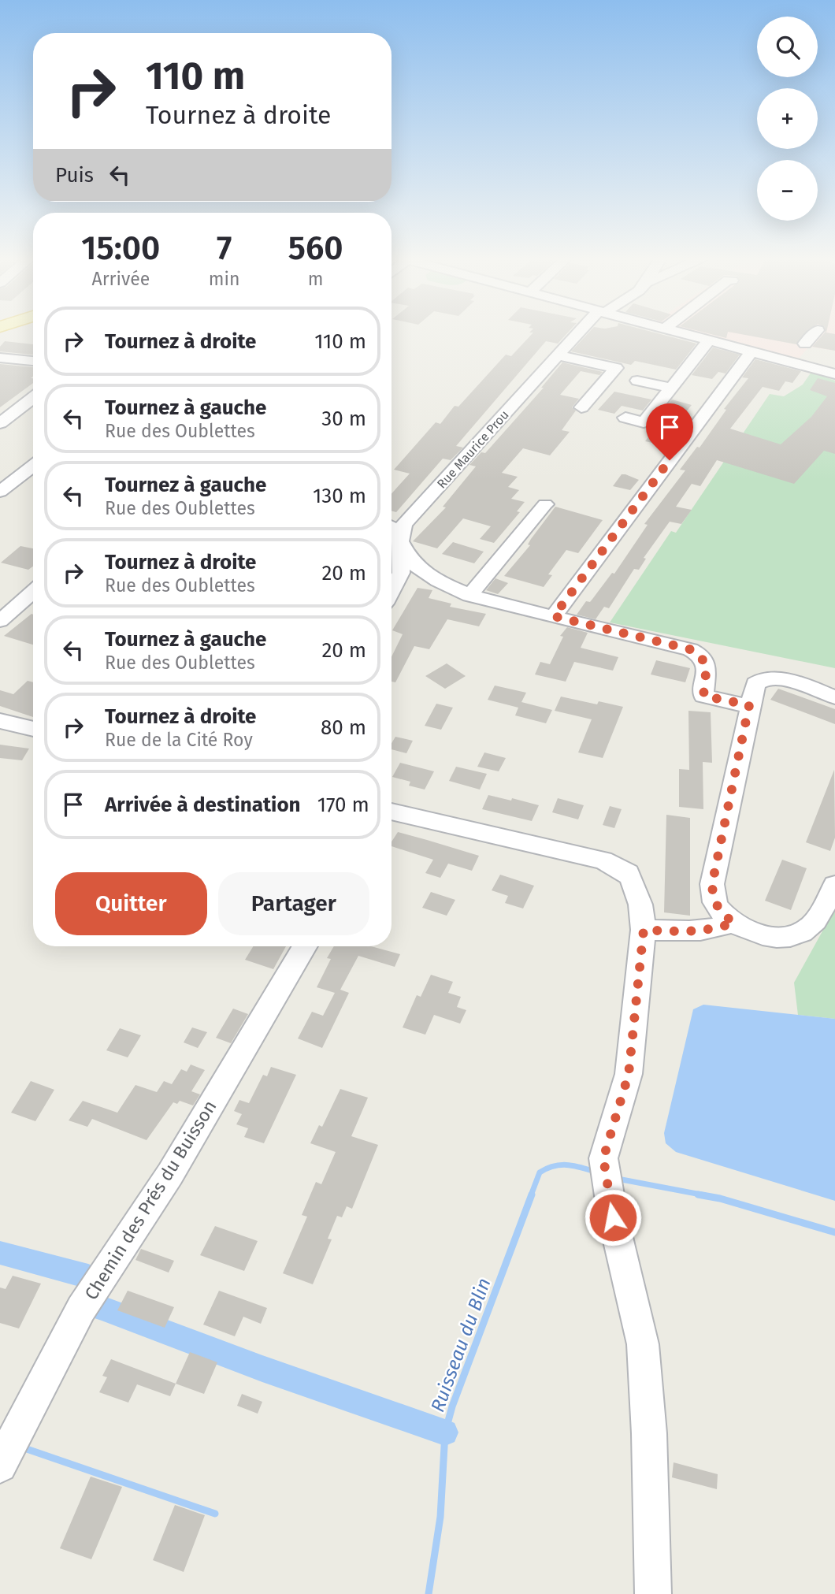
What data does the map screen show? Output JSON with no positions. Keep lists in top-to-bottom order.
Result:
{
  "streets": {
    "street": ["Rue Maurice Prou", "Chemin des Prés du Buisson"]
  },
  "water": ["Ruisseau du Blin"],
  "page": {
    "map_buttons": ["+", "−"],
    "turn": ["110 m", "Tournez à droite"],
    "then": "Puis",
    "eta": [
      "15:00",
      "Arrivée",
      "7",
      "min",
      "560",
      "m"
    ],
    "list": [
      {
        "name": "Tournez à droite",
        "value": "110 m"
      },
      {
        "name": "Tournez à gauche",
        "note": "Rue des Oublettes",
        "value": "30 m"
      },
      {
        "name": "Tournez à gauche",
        "note": "Rue des Oublettes",
        "value": "130 m"
      },
      {
        "name": "Tournez à droite",
        "note": "Rue des Oublettes",
        "value": "20 m"
      },
      {
        "name": "Tournez à gauche",
        "note": "Rue des Oublettes",
        "value": "20 m"
      },
      {
        "name": "Tournez à droite",
        "note": "Rue de la Cité Roy",
        "value": "80 m"
      },
      {
        "name": "Arrivée à destination",
        "value": "170 m"
      }
    ],
    "buttons": ["Quitter", "Partager"]
  }
}
